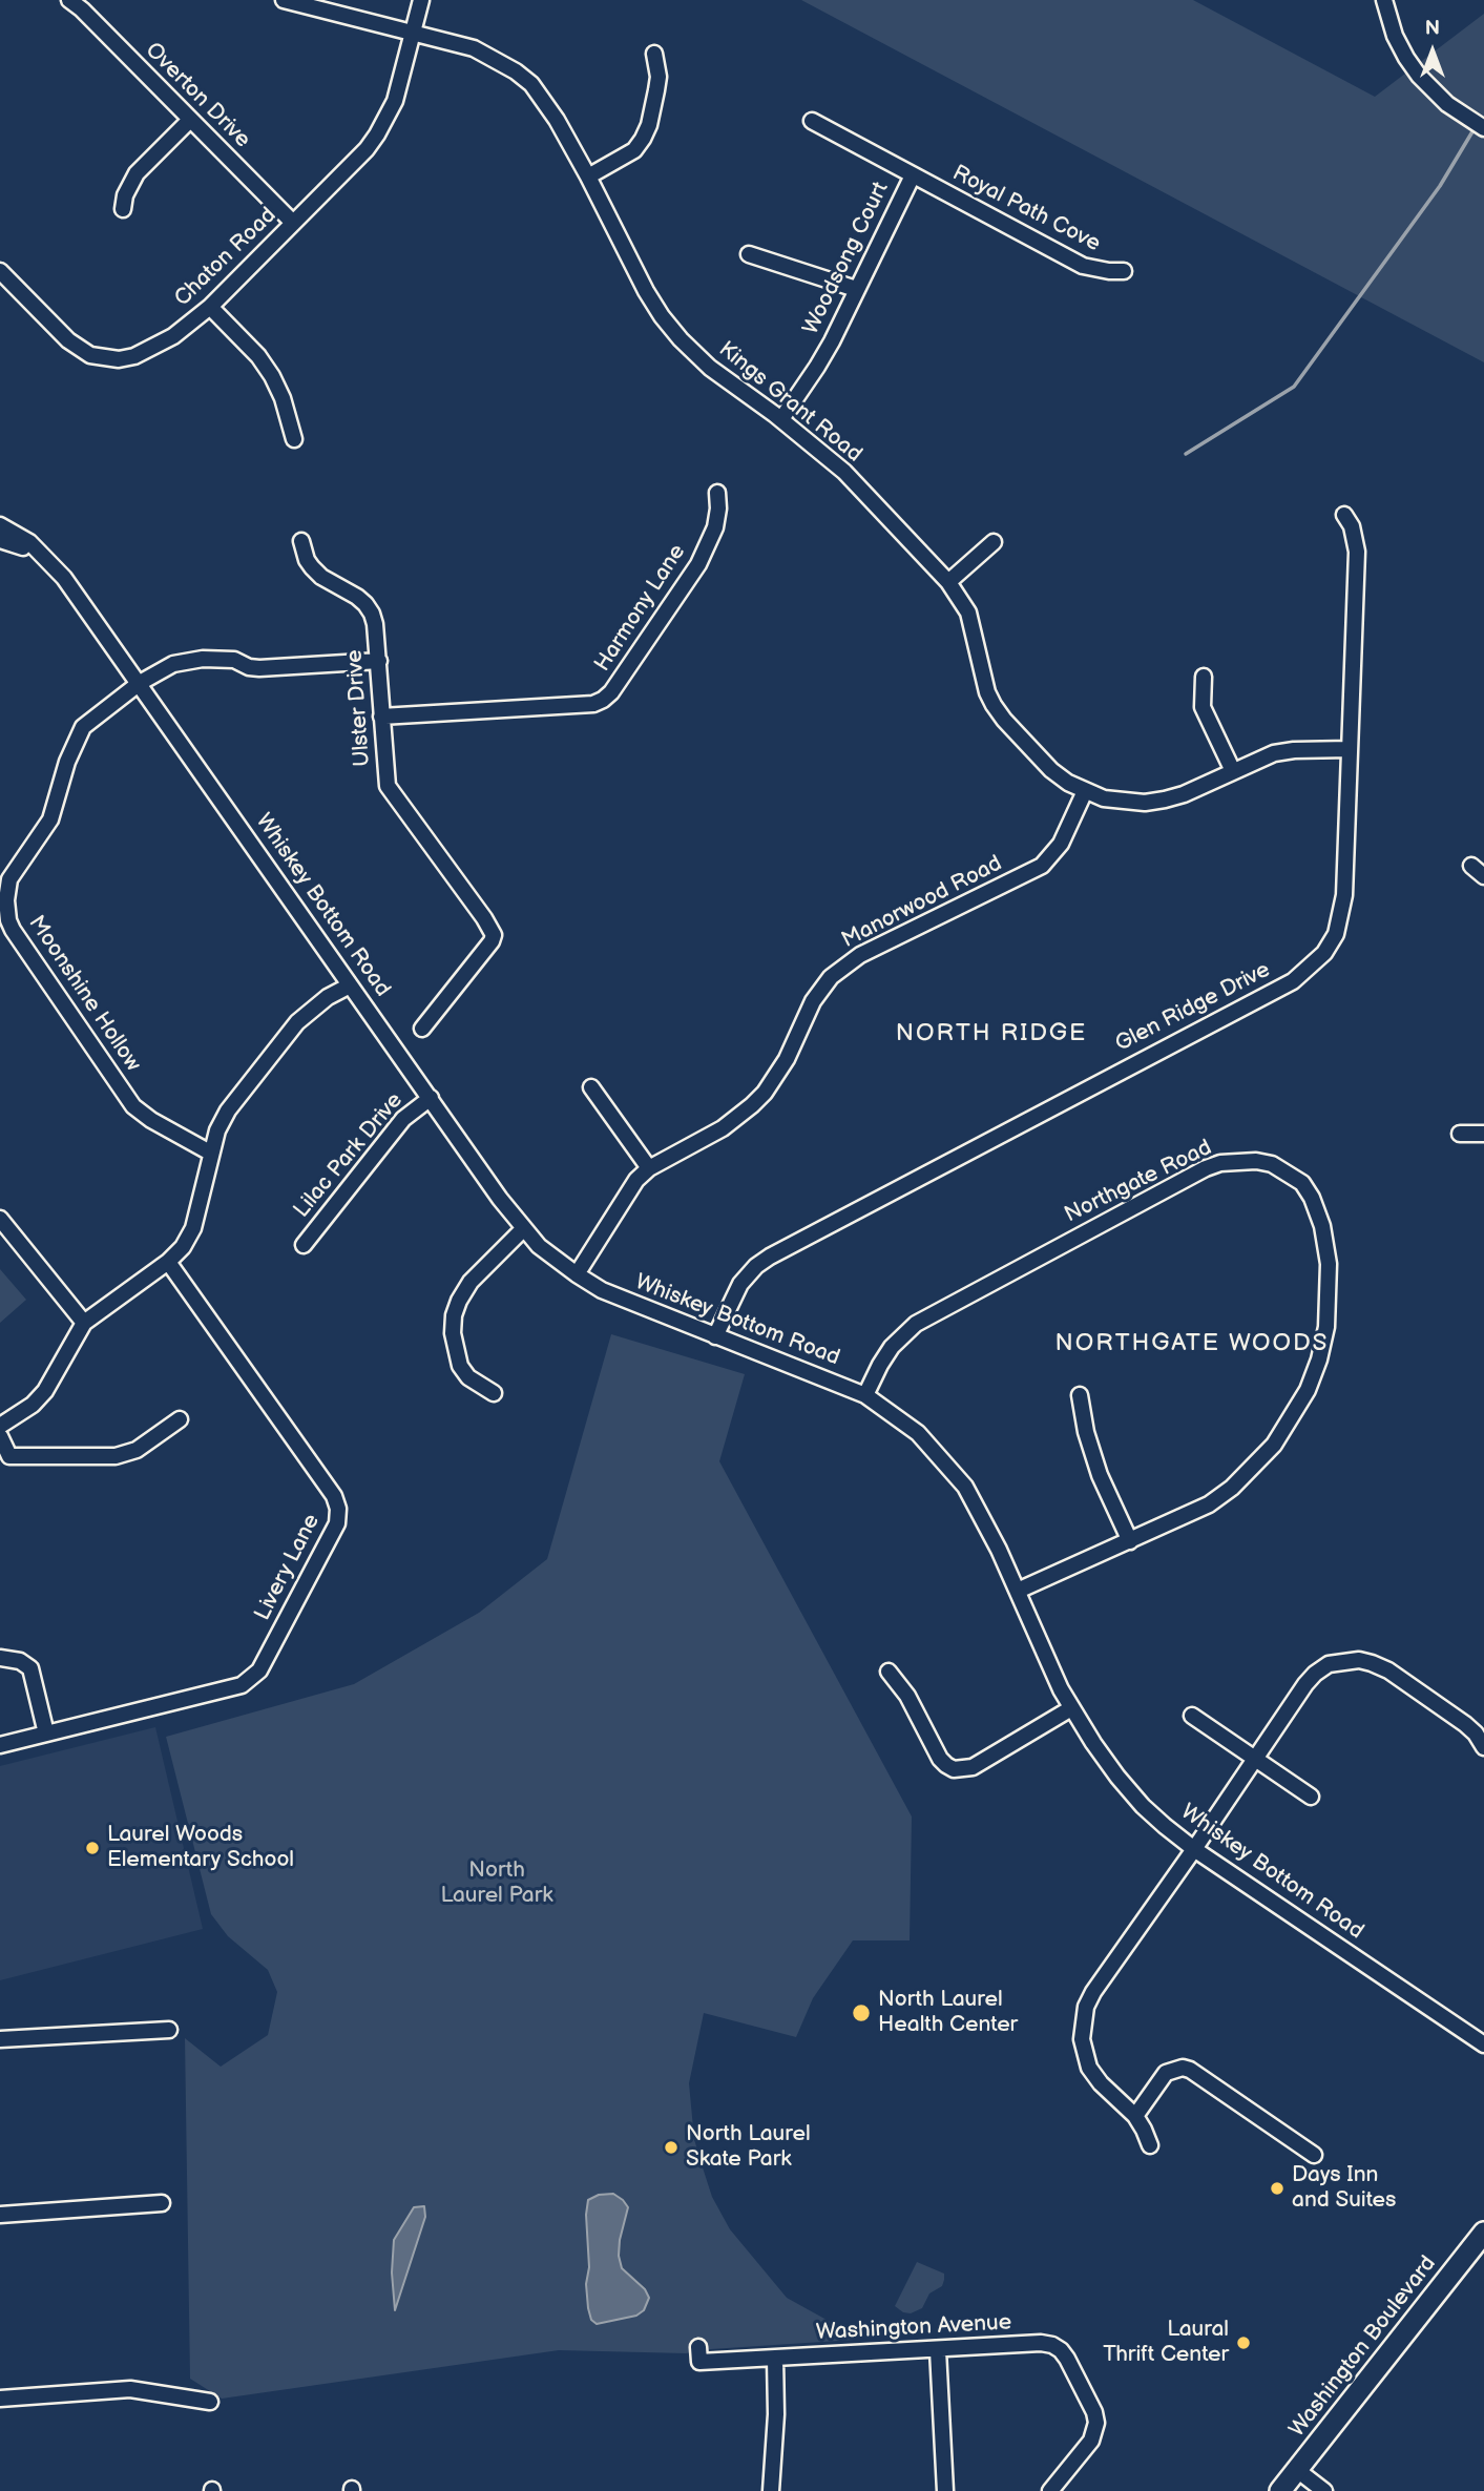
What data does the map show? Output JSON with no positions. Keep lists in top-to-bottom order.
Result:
{
  "streets": {
    "main road": ["Washington Boulevard"],
    "street": [
      "Overton Drive",
      "Royal Path Cove",
      "Chaton Road",
      "Woodsong Court",
      "Kings Grant Road",
      "Harmony Lane",
      "Ulster Drive",
      "Manorwood Road",
      "Whiskey Bottom Road",
      "Moonshine Hollow",
      "Glen Ridge Drive",
      "Lilac Park Drive",
      "Northgate Road",
      "Livery Lane",
      "Washington Avenue"
    ]
  },
  "crossings": [
    ["Overton Drive", "Chaton Road"],
    ["Royal Path Cove", "Woodsong Court"],
    ["Chaton Road", "Kings Grant Road"],
    ["Woodsong Court", "Kings Grant Road"],
    ["Kings Grant Road", "Manorwood Road"],
    ["Kings Grant Road", "Glen Ridge Drive"],
    ["Harmony Lane", "Ulster Drive"],
    ["Manorwood Road", "Whiskey Bottom Road"],
    ["Whiskey Bottom Road", "Moonshine Hollow"],
    ["Whiskey Bottom Road", "Glen Ridge Drive"],
    ["Whiskey Bottom Road", "Lilac Park Drive"],
    ["Whiskey Bottom Road", "Northgate Road"]
  ],
  "districts": ["NORTH RIDGE", "NORTHGATE WOODS"],
  "parks": ["North Laurel Park"],
  "places": [
    "Laurel Woods Elementary School",
    "North Laurel Health Center",
    "North Laurel Skate Park",
    "Days Inn and Suites",
    "Laural Thrift Center"
  ],
  "north": "top"
}
